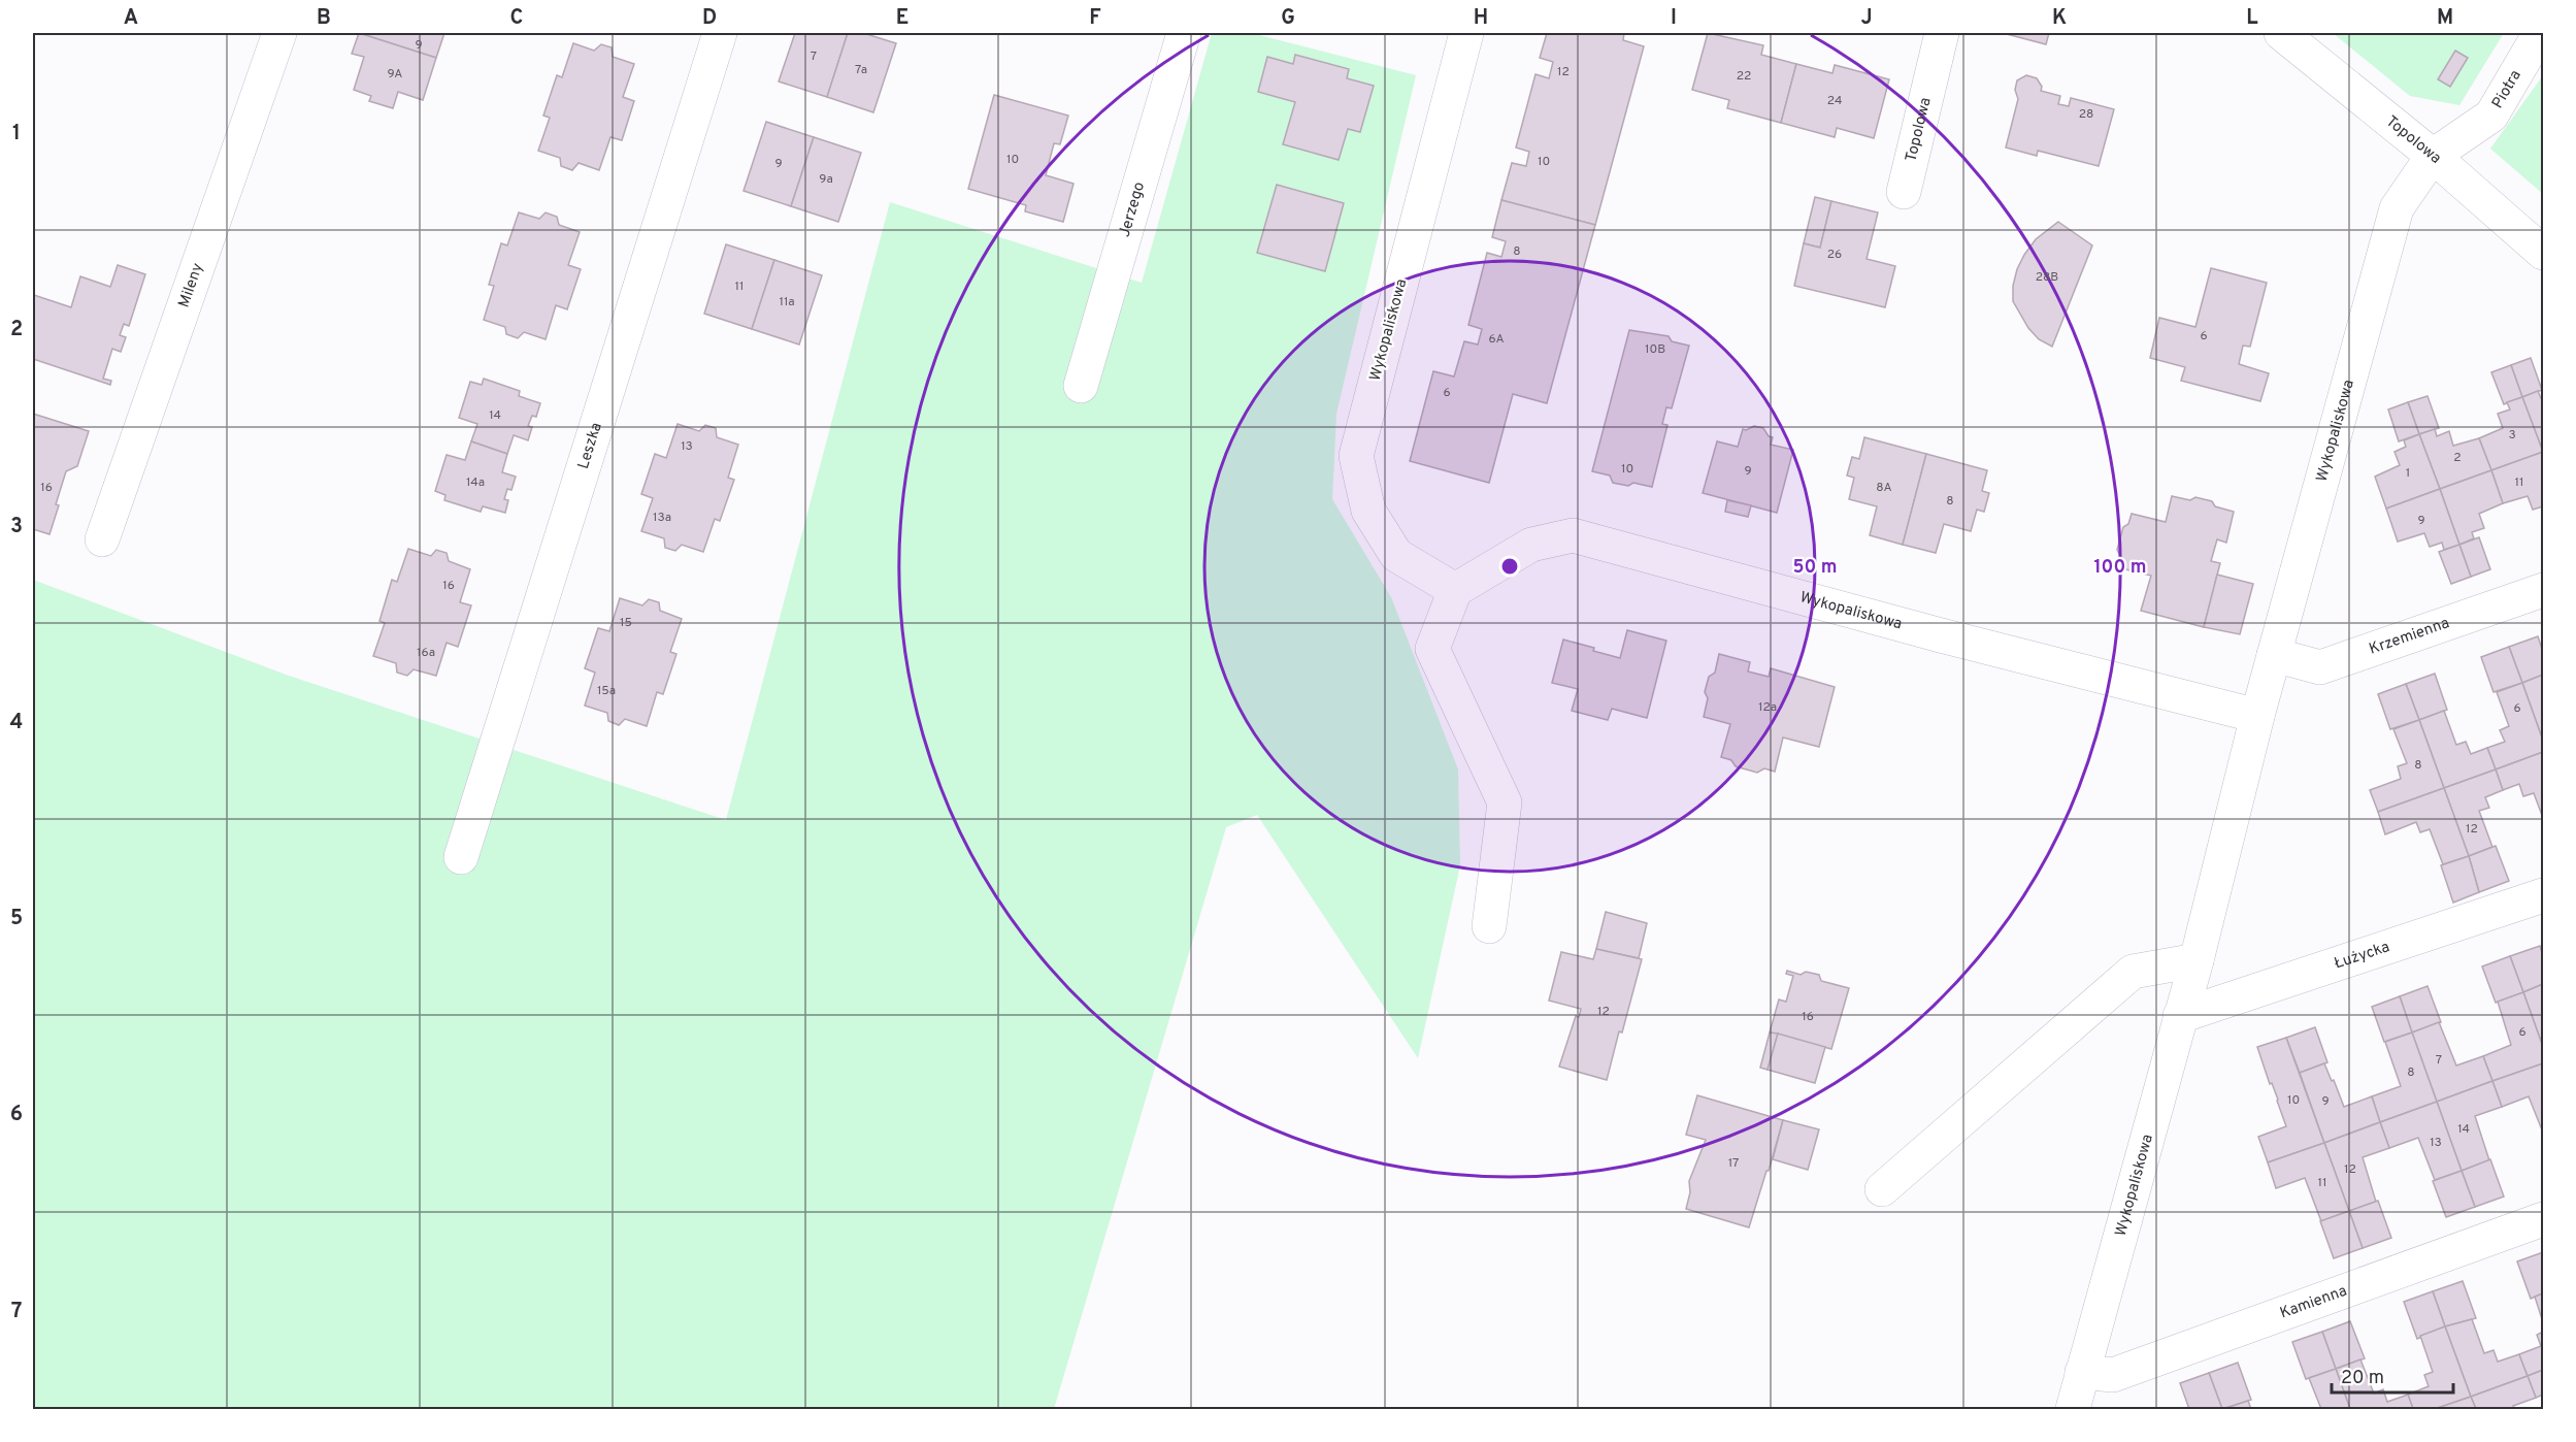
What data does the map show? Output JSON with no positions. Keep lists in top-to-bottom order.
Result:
{
  "streets": {
    "street": [
      "Piotra",
      "Topolowa",
      "Jerzego",
      "Mileny",
      "Wykopaliskowa",
      "Leszka",
      "Krzemienna",
      "Łużycka",
      "Kamienna"
    ]
  },
  "crossings": [
    ["Piotra", "Topolowa"],
    ["Piotra", "Wykopaliskowa"],
    ["Topolowa", "Wykopaliskowa"],
    ["Wykopaliskowa", "Krzemienna"],
    ["Wykopaliskowa", "Łużycka"],
    ["Wykopaliskowa", "Kamienna"]
  ],
  "house_numbers": [
    "9",
    "7",
    "7a",
    "12",
    "9A",
    "22",
    "24",
    "28",
    "10",
    "10",
    "9",
    "9a",
    "8",
    "26",
    "28B",
    "11",
    "11a",
    "6",
    "6A",
    "10B",
    "6",
    "14",
    "3",
    "13",
    "2",
    "10",
    "9",
    "1",
    "14a",
    "11",
    "16",
    "8A",
    "8",
    "13a",
    "9",
    "16",
    "15",
    "16a",
    "15a",
    "12a",
    "6",
    "8",
    "12",
    "12",
    "16",
    "6",
    "7",
    "8",
    "10",
    "9",
    "14",
    "13",
    "17",
    "12",
    "11"
  ],
  "scale_bar": "20 m",
  "grid": {
    "columns": [
      "A",
      "B",
      "C",
      "D",
      "E",
      "F",
      "G",
      "H",
      "I",
      "J",
      "K",
      "L",
      "M"
    ],
    "rows": [
      "1",
      "2",
      "3",
      "4",
      "5",
      "6",
      "7"
    ]
  },
  "rings": ["50 m", "100 m"]
}
